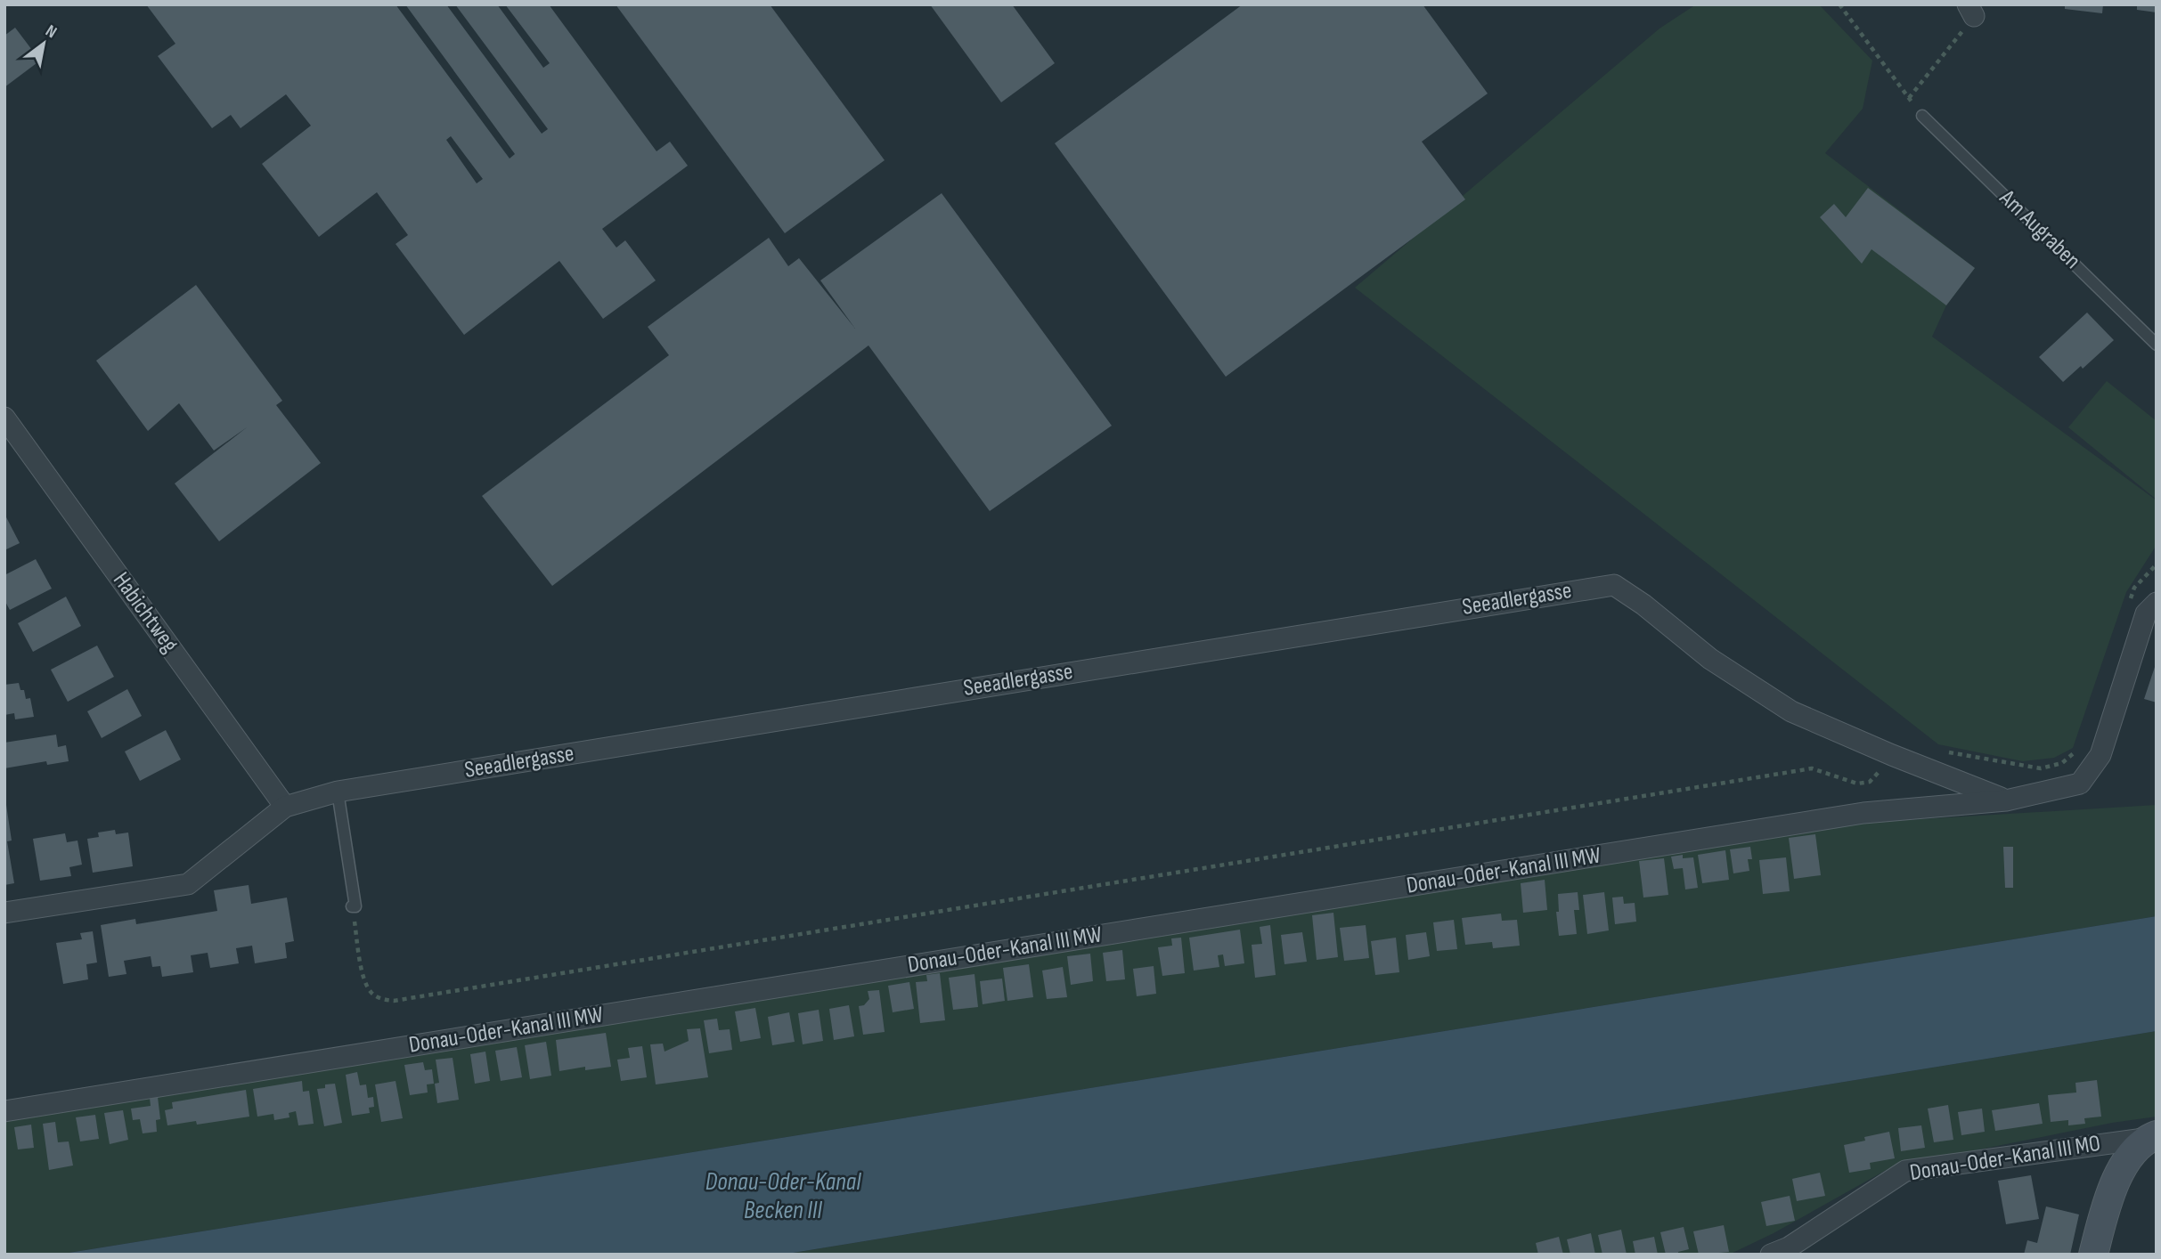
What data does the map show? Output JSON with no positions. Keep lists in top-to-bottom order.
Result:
{
  "streets": {
    "street": [
      "Seeadlergasse",
      "Habichtweg",
      "Donau-Oder-Kanal III MW",
      "Donau-Oder-Kanal III MO"
    ],
    "lane": ["Am Augraben"]
  },
  "crossings": [
    ["Seeadlergasse", "Habichtweg"],
    ["Seeadlergasse", "Donau-Oder-Kanal III MW"]
  ],
  "water": ["Donau-Oder-Kanal Becken III"],
  "north": "top right"
}
